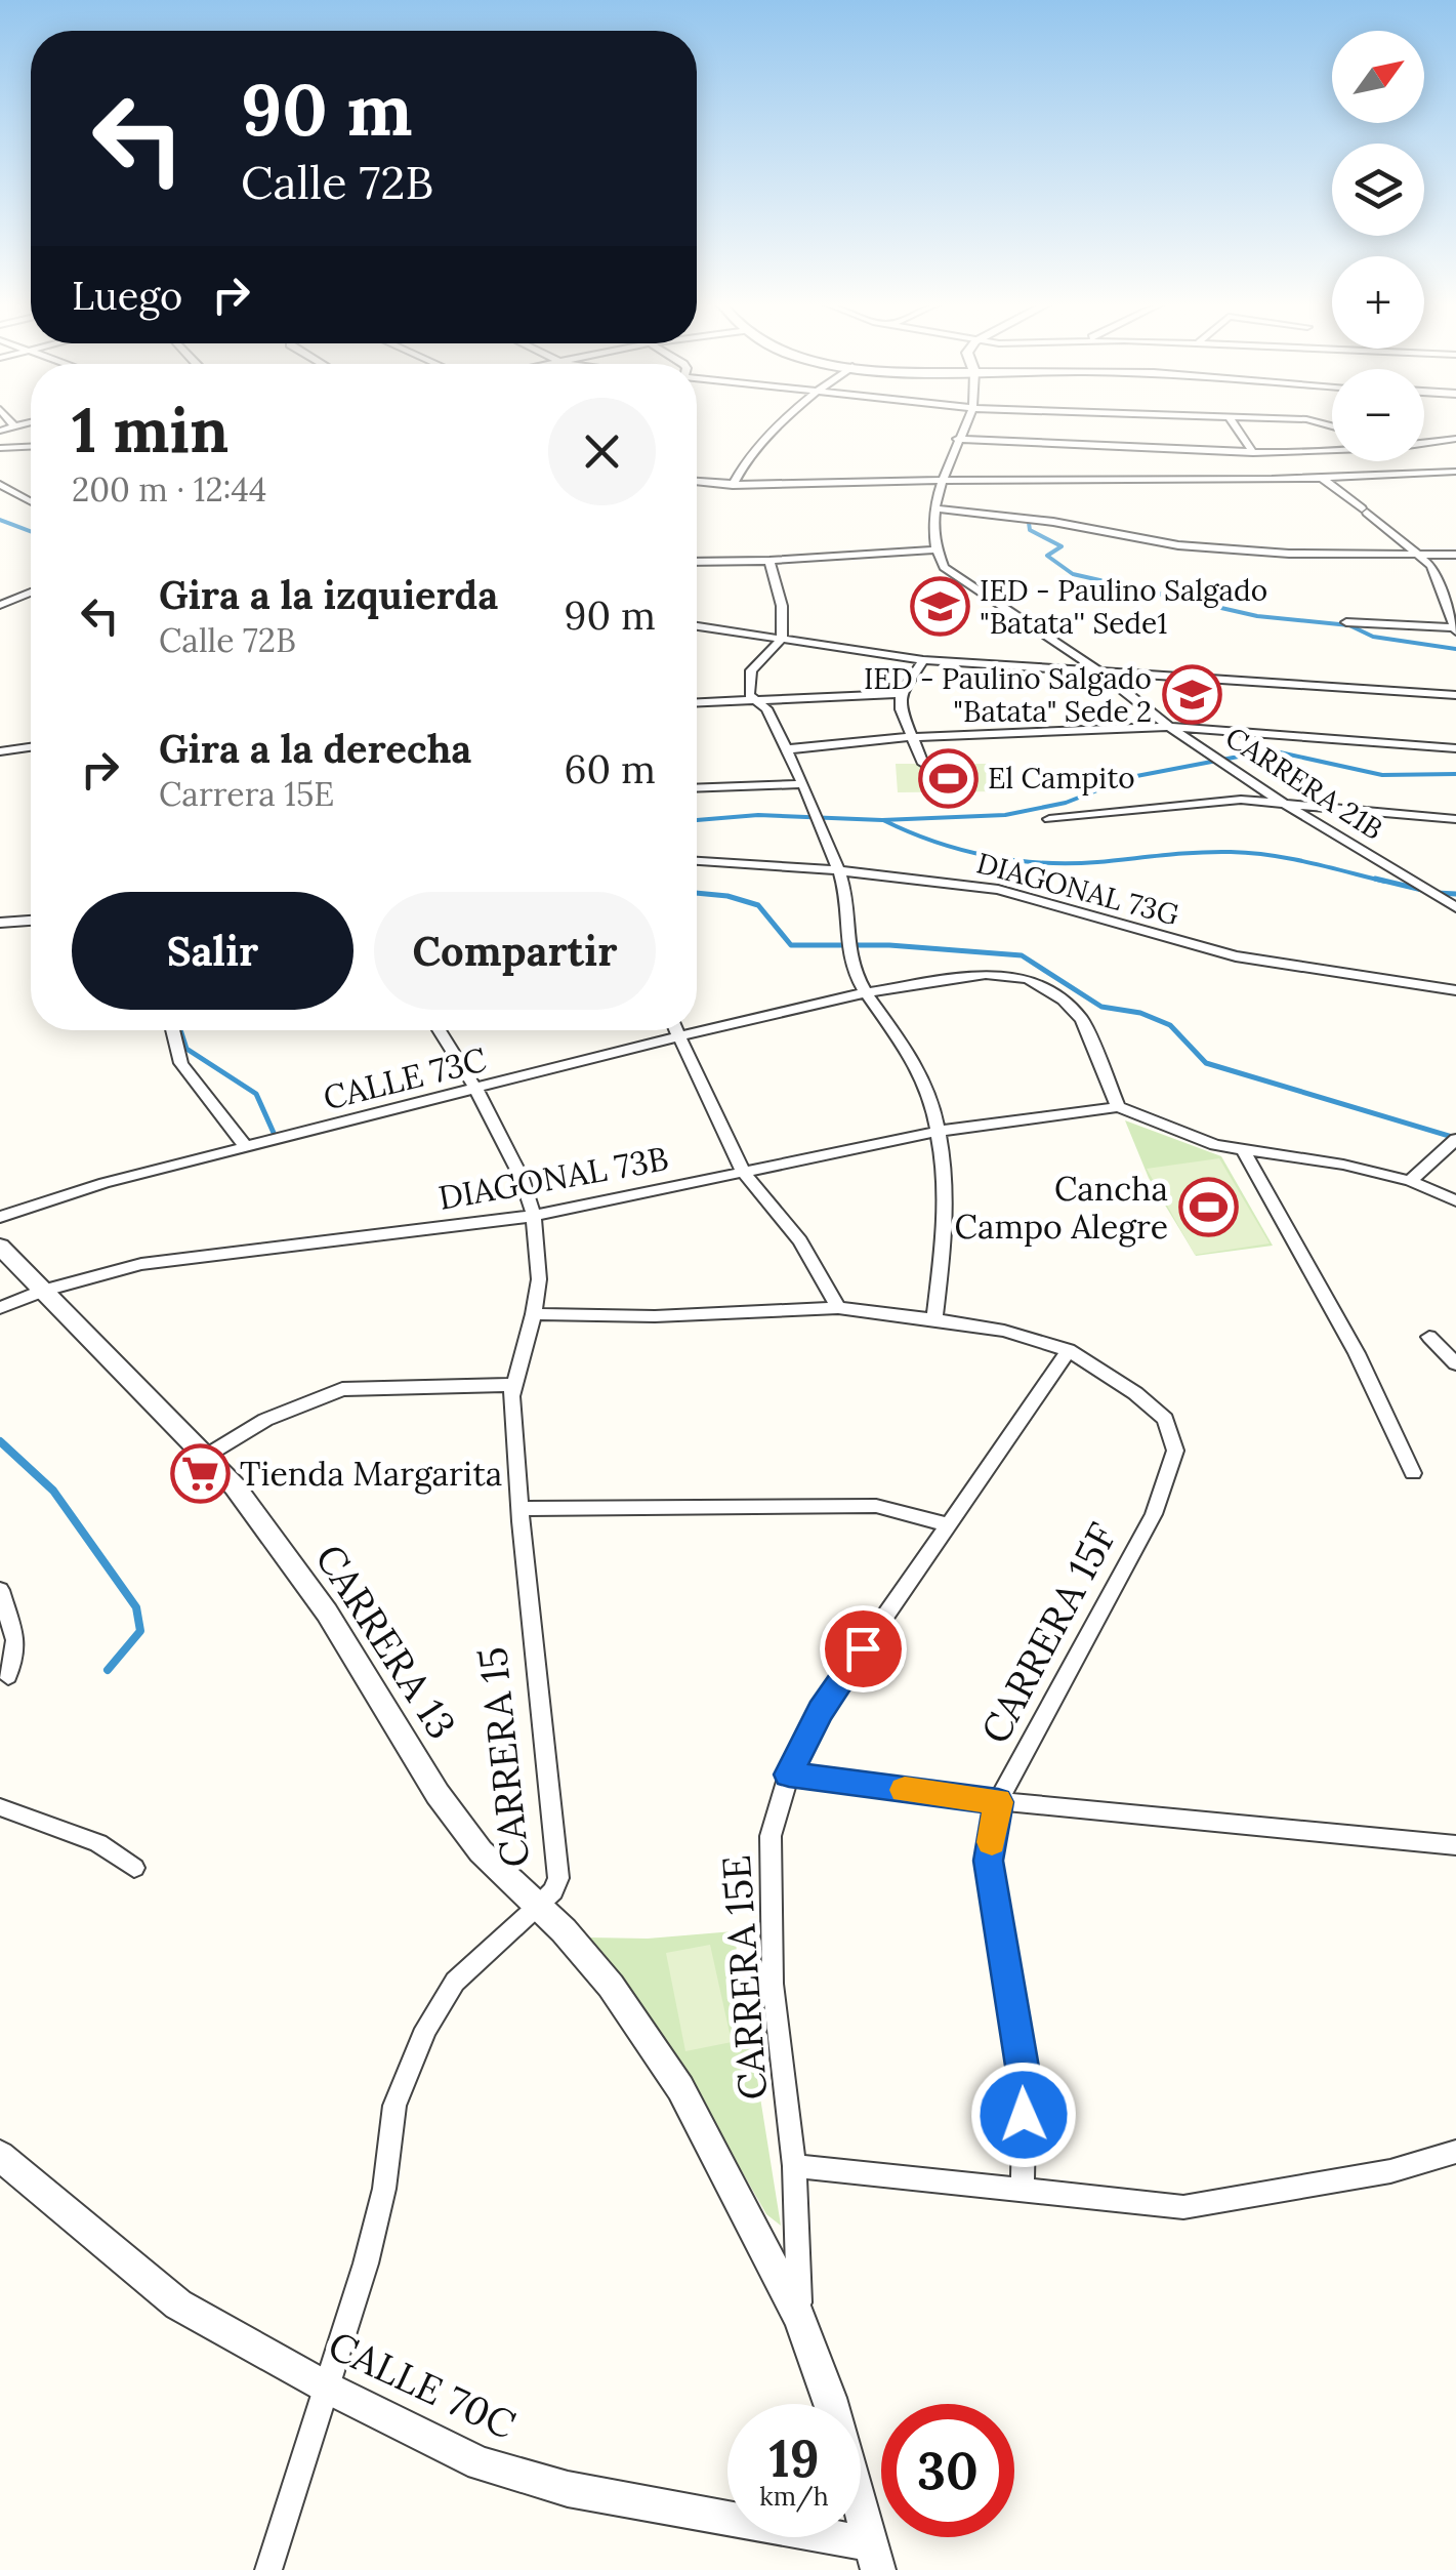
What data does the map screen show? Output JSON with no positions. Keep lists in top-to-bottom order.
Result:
{
  "streets": {
    "street": [
      "CARRERA 21B",
      "DIAGONAL 73G",
      "CALLE 73C",
      "DIAGONAL 73B",
      "CARRERA 15F",
      "CARRERA 13",
      "CARRERA 15",
      "CARRERA 15E",
      "CALLE 70C"
    ]
  },
  "crossings": [
    ["CALLE 73C", "DIAGONAL 73B"],
    ["CALLE 73C", "CARRERA 15"],
    ["DIAGONAL 73B", "CARRERA 13"],
    ["DIAGONAL 73B", "CARRERA 15"],
    ["CARRERA 15F", "CARRERA 15E"],
    ["CARRERA 13", "CARRERA 15"],
    ["CARRERA 15", "CARRERA 15E"],
    ["CARRERA 15", "CALLE 70C"]
  ],
  "places": {
    "school or university": ["IED - Paulino Salgado \"Batata'' Sede1", "IED - Paulino Salgado \"Batata\" Sede 2"],
    "sports": ["El Campito", "Cancha Campo Alegre"],
    "supermarket": ["Tienda Margarita"]
  },
  "north": "top right",
  "page": {
    "map_buttons": ["+", "−"],
    "turn": ["90 m", "Calle 72B"],
    "then": "Luego",
    "heading": ["1 min", "200 m · 12:44"],
    "list": [
      {
        "name": "Gira a la izquierda",
        "note": "Calle 72B",
        "value": "90 m"
      },
      {
        "name": "Gira a la derecha",
        "note": "Carrera 15E",
        "value": "60 m"
      }
    ],
    "buttons": ["Salir", "Compartir"],
    "speed": "19 km/h",
    "limit": "30"
  }
}
